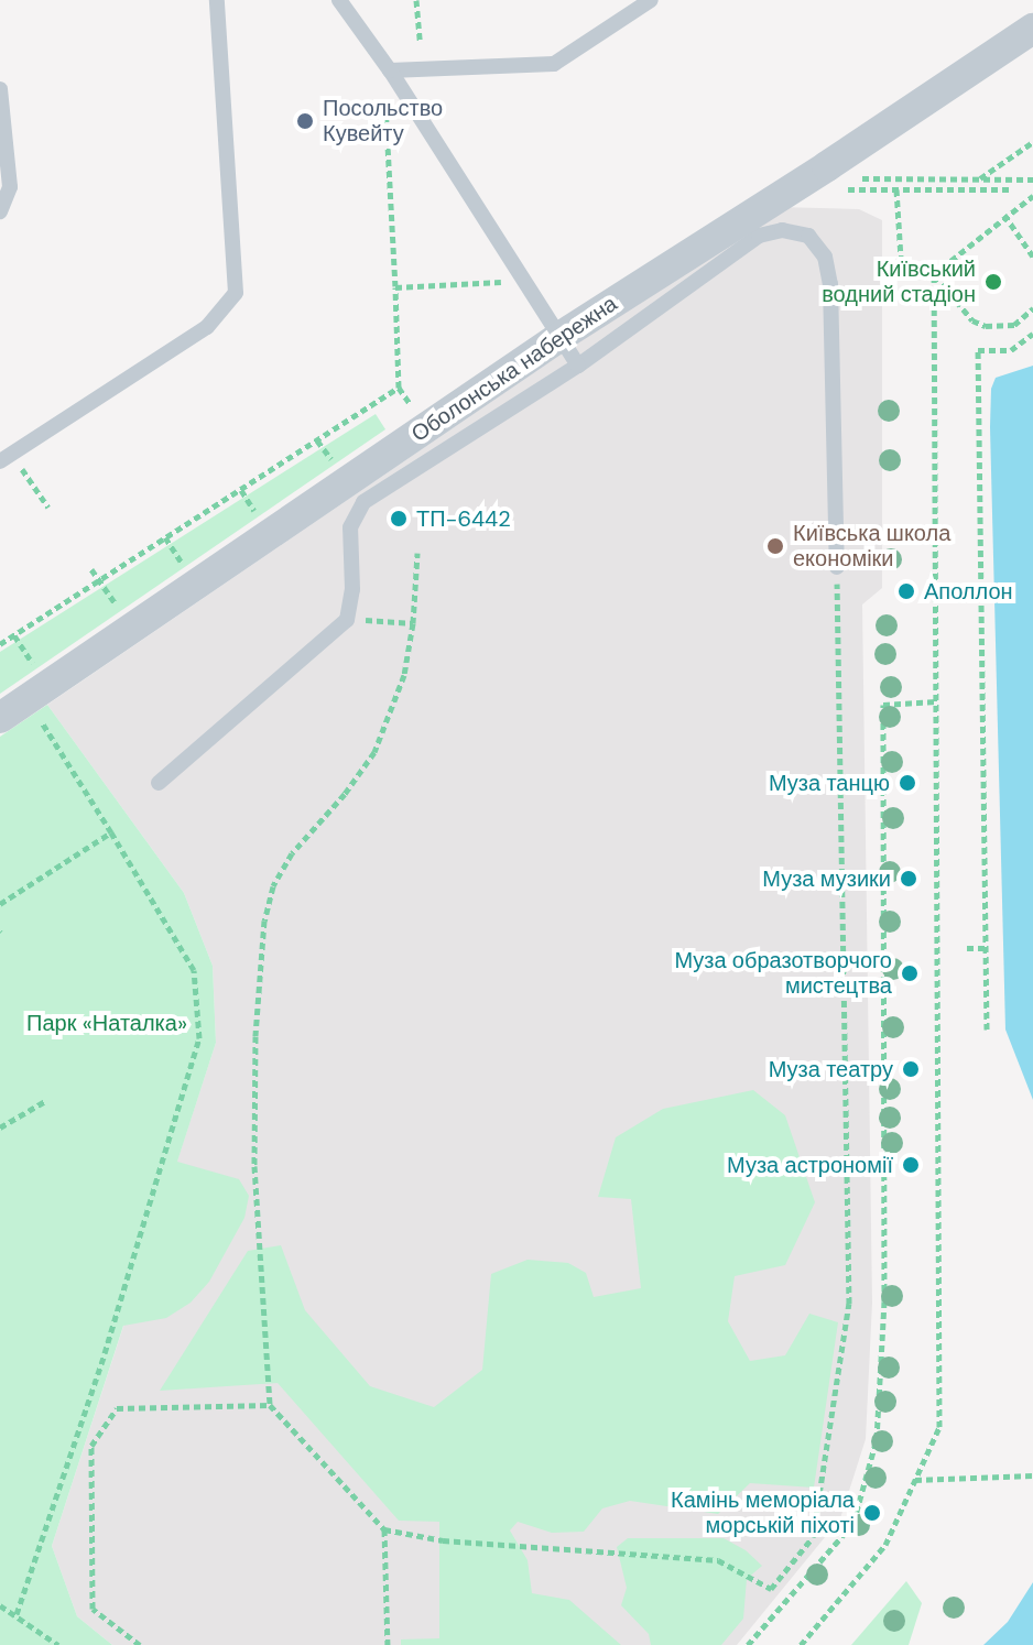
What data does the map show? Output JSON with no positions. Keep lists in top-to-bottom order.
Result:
{
  "streets": {
    "street": ["Оболонська набережна"]
  },
  "parks": ["Парк «Наталка»"],
  "places": [
    "Посольство Кувейту",
    "Київський водний стадіон",
    "ТП-6442",
    "Київська школа економіки",
    "Аполлон",
    "Муза танцю",
    "Муза музики",
    "Муза образотворчого мистецтва",
    "Муза театру",
    "Муза астрономії",
    "Камінь меморіала морській піхоті"
  ]
}
